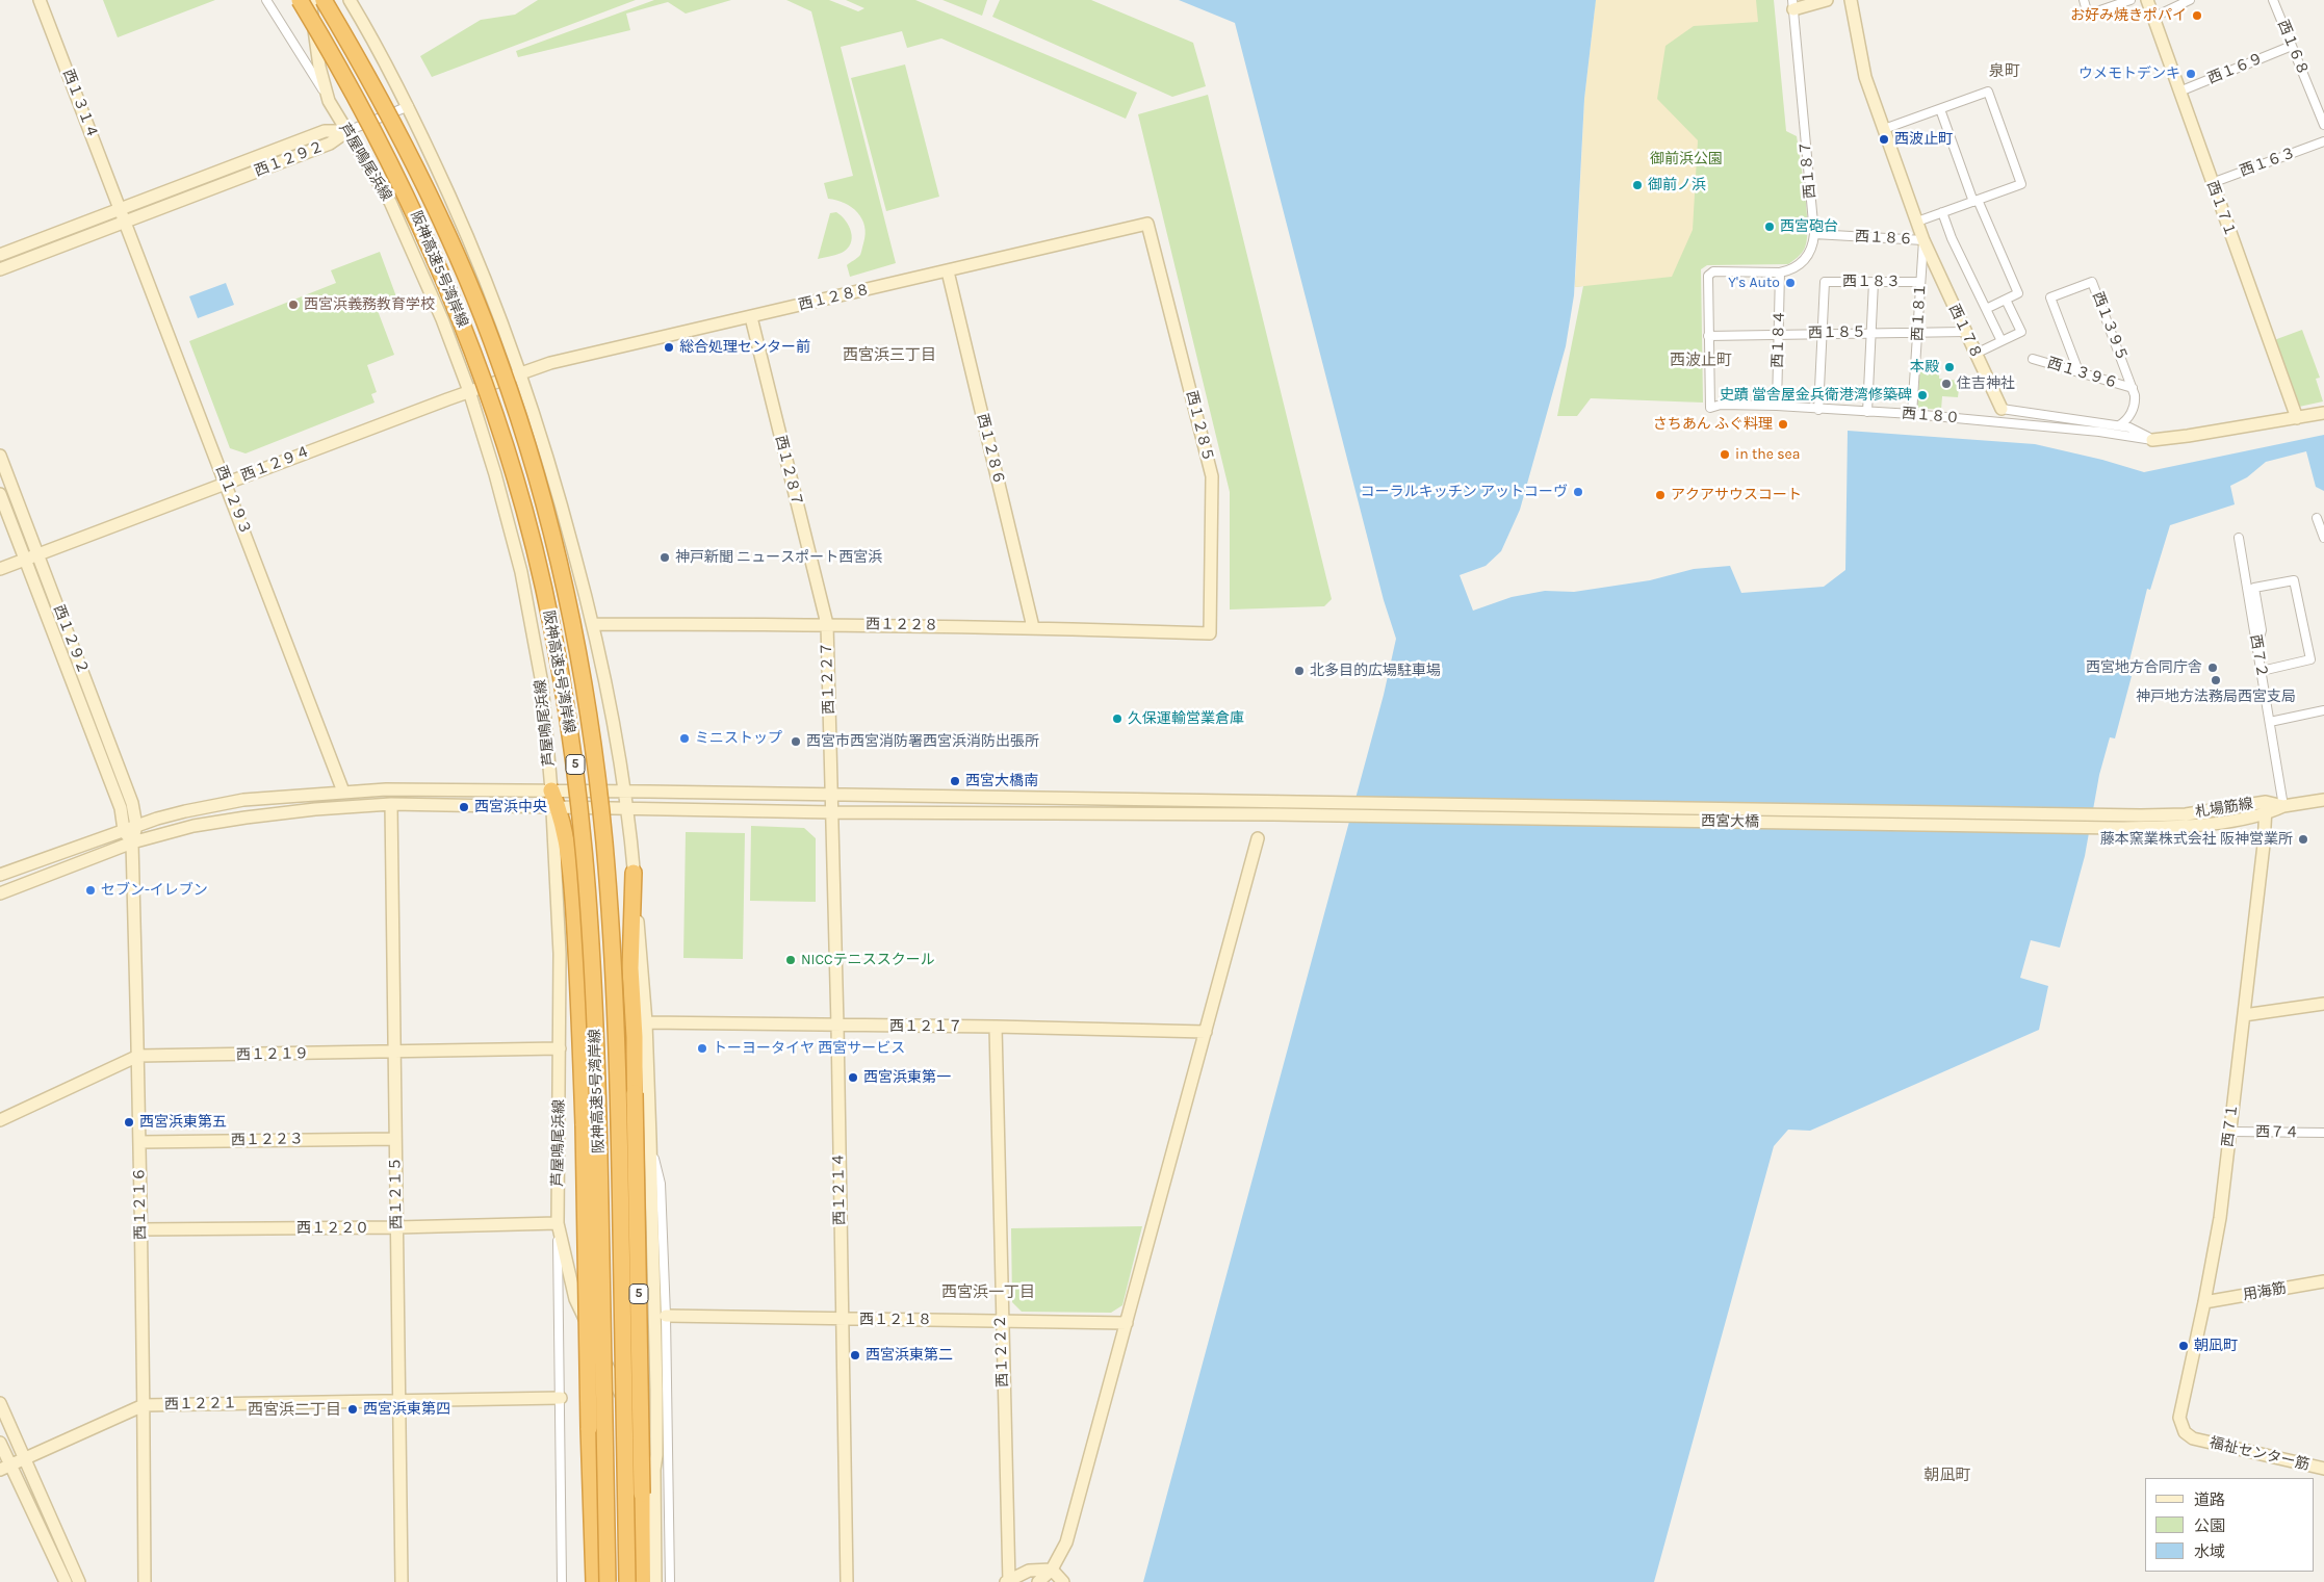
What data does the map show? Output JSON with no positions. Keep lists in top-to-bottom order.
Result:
{
  "streets": {
    "highway": ["阪神高速5号湾岸線", "5"],
    "street": [
      "西１６８",
      "西１６９",
      "西１３１４",
      "西１２９２",
      "芦屋鳴尾浜線",
      "西１６３",
      "西１８７",
      "西１７１",
      "西１８６",
      "西１８３",
      "西１２８８",
      "西１８１",
      "西１３９５",
      "西１７８",
      "西１８５",
      "西１８４",
      "西１３９６",
      "西１８０",
      "西１２８５",
      "西１２８６",
      "西１２９４",
      "西１２８７",
      "西１２９３",
      "西１２２８",
      "西７２",
      "西１２２７",
      "札場筋線",
      "西宮大橋",
      "西１２１７",
      "西１２１９",
      "西７１",
      "西７４",
      "西１２２３",
      "西１２１４",
      "西１２１５",
      "西１２１６",
      "西１２２０",
      "用海筋",
      "西１２１８",
      "西１２２２",
      "西１２２１",
      "福祉センター筋"
    ]
  },
  "crossings": [
    ["西１６８", "西１６９"],
    ["西１６９", "西１７１"],
    ["西１３１４", "西１２９２"],
    ["西１３１４", "西１２９３"],
    ["西１２９２", "芦屋鳴尾浜線"],
    ["西１２９２", "西１２９４"],
    ["西１２９２", "西１２９３"],
    ["西１２９２", "西１２１６"],
    ["芦屋鳴尾浜線", "西１２８８"],
    ["芦屋鳴尾浜線", "西１２９４"],
    ["芦屋鳴尾浜線", "西１２２８"],
    ["芦屋鳴尾浜線", "5"],
    ["芦屋鳴尾浜線", "西１２１７"],
    ["芦屋鳴尾浜線", "西１２１９"],
    ["芦屋鳴尾浜線", "西１２２０"],
    ["西１６３", "西１７１"],
    ["西１８７", "西１８６"],
    ["西１８７", "西１８５"],
    ["西１８７", "西１８４"],
    ["西１８７", "西１８０"],
    ["西１８６", "西１８１"],
    ["西１８６", "西１７８"],
    ["西１８３", "西１８１"],
    ["西１８３", "西１８５"],
    ["西１８３", "西１８０"],
    ["西１２８８", "西１２８５"],
    ["西１２８８", "西１２８６"],
    ["西１２８８", "西１２９４"],
    ["西１２８８", "西１２８７"],
    ["西１８１", "西１７８"],
    ["西１８１", "西１８５"],
    ["西１８１", "西１８０"],
    ["西１３９５", "西１７８"],
    ["西１３９５", "西１３９６"],
    ["西１７８", "西１８５"],
    ["西１７８", "西１８０"],
    ["西１８５", "西１８４"],
    ["西１８４", "西１８０"],
    ["西１２８５", "西１２２８"],
    ["西１２８６", "西１２２８"],
    ["西１２９４", "西１２９３"],
    ["西１２８７", "西１２２８"],
    ["西１２８７", "西１２２７"],
    ["西１２２８", "西１２２７"],
    ["西７２", "札場筋線"],
    ["西１２２７", "西１２１４"],
    ["札場筋線", "西宮大橋"],
    ["札場筋線", "西７１"],
    ["西１２１７", "西１２１４"],
    ["西１２１７", "西１２２２"],
    ["西１２１９", "西１２１５"],
    ["西１２１９", "西１２１６"],
    ["西７１", "西７４"],
    ["西７１", "用海筋"],
    ["西７１", "福祉センター筋"],
    ["西１２２３", "西１２１５"],
    ["西１２２３", "西１２１６"],
    ["西１２１４", "西１２１８"],
    ["西１２１５", "西１２２０"],
    ["西１２１５", "西１２２１"],
    ["西１２１６", "西１２２０"],
    ["西１２１６", "西１２２１"],
    ["西１２１８", "西１２２２"]
  ],
  "districts": [
    "泉町",
    "西宮浜三丁目",
    "西波止町",
    "西宮浜一丁目",
    "西宮浜二丁目",
    "朝凪町"
  ],
  "parks": ["御前浜公園"],
  "places": [
    "お好み焼きポパイ",
    "ウメモトデンキ",
    "西波止町",
    "御前ノ浜",
    "西宮砲台",
    "Y's Auto",
    "西宮浜義務教育学校",
    "総合処理センター前",
    "本殿",
    "住吉神社",
    "史蹟 當舎屋金兵衛港湾修築碑",
    "さちあん ふぐ料理",
    "in the sea",
    "コーラルキッチン アットコーヴ",
    "アクアサウスコート",
    "神戸新聞 ニュースポート西宮浜",
    "西宮地方合同庁舎",
    "北多目的広場駐車場",
    "神戸地方法務局西宮支局",
    "久保運輸営業倉庫",
    "ミニストップ",
    "西宮市西宮消防署西宮浜消防出張所",
    "西宮大橋南",
    "西宮浜中央",
    "藤本窯業株式会社 阪神営業所",
    "セブン-イレブン",
    "NICCテニススクール",
    "トーヨータイヤ 西宮サービス",
    "西宮浜東第一",
    "西宮浜東第五",
    "朝凪町",
    "西宮浜東第二",
    "西宮浜東第四"
  ],
  "legend": ["道路", "公園", "水域"]
}
